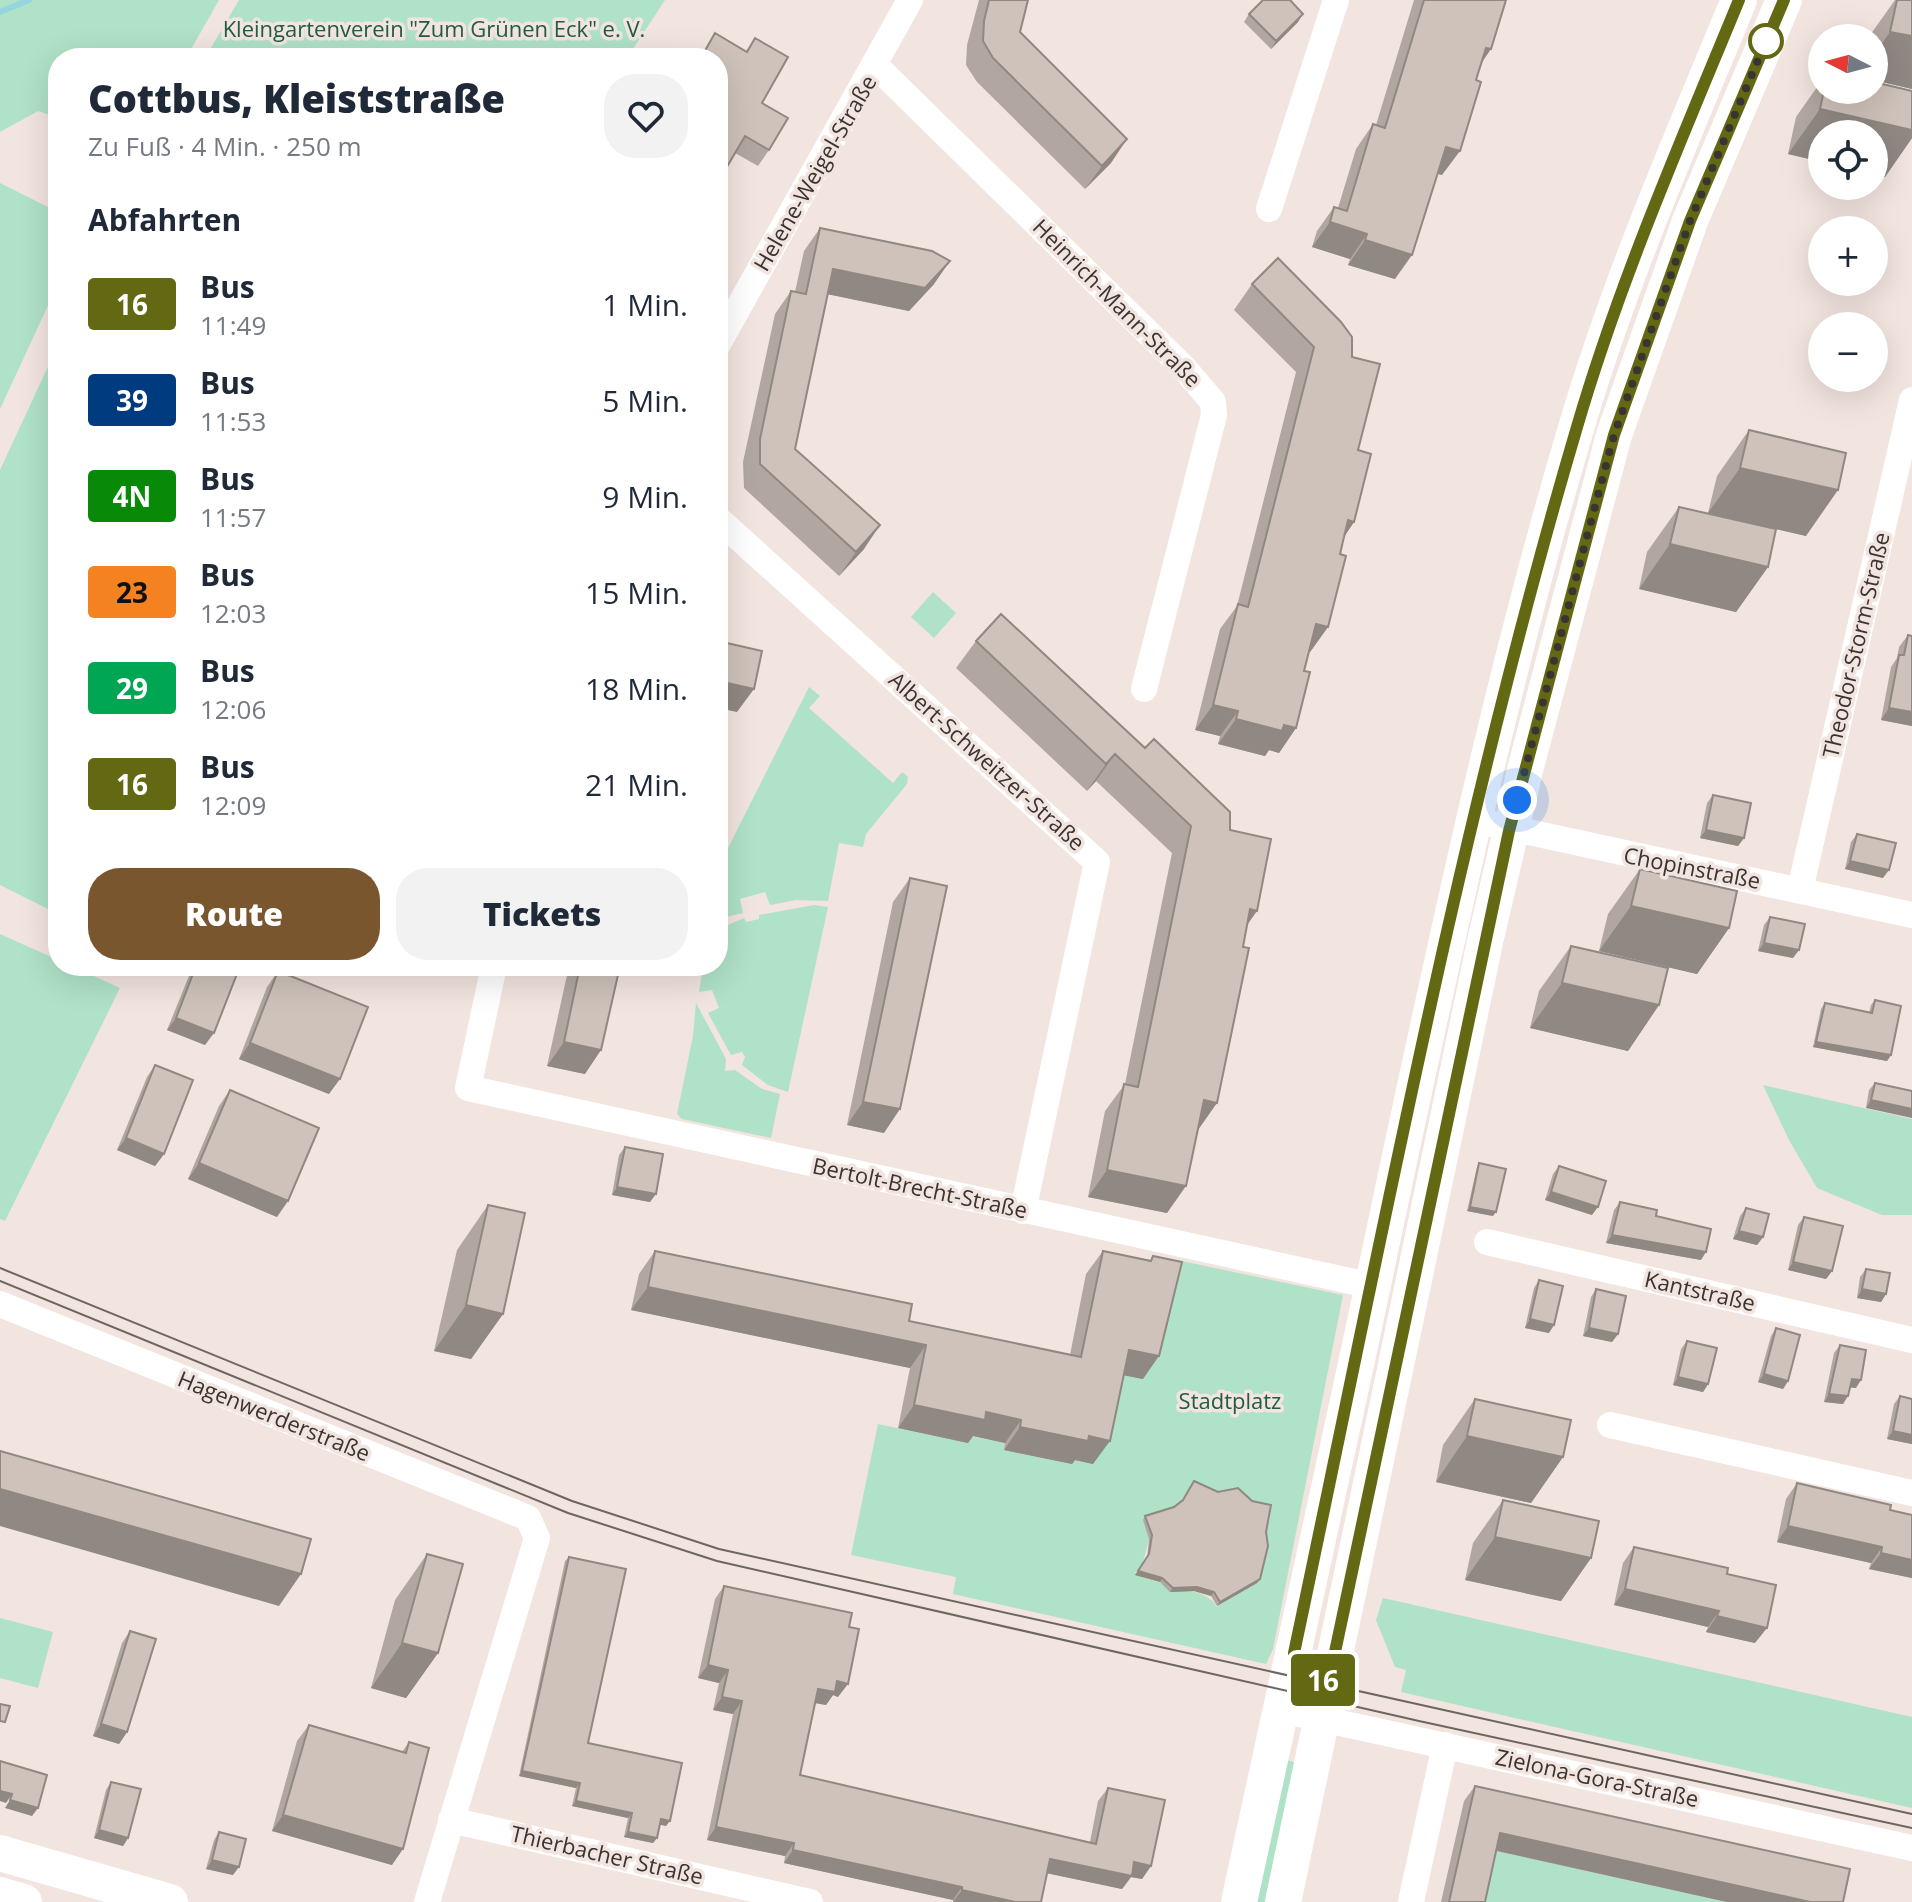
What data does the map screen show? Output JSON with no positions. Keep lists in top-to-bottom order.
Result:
{
  "streets": {
    "street": [
      "Helene-Weigel-Straße",
      "Heinrich-Mann-Straße",
      "Theodor-Storm-Straße",
      "Albert-Schweitzer-Straße",
      "Chopinstraße",
      "Bertolt-Brecht-Straße",
      "Kantstraße",
      "Hagenwerderstraße",
      "Zielona-Gora-Straße",
      "Thierbacher Straße"
    ]
  },
  "crossings": [
    ["Helene-Weigel-Straße", "Heinrich-Mann-Straße"],
    ["Theodor-Storm-Straße", "Chopinstraße"],
    ["Albert-Schweitzer-Straße", "Bertolt-Brecht-Straße"],
    ["Hagenwerderstraße", "Thierbacher Straße"]
  ],
  "parks": ["Kleingartenverein \"Zum Grünen Eck\" e. V.", "Stadtplatz"],
  "lines": ["bus line 16"],
  "north": "left",
  "page": {
    "on_map": "16",
    "map_buttons": ["+", "−"],
    "heading": [
      ["Cottbus, Kleiststraße", "Zu Fuß · 4 Min. · 250 m"],
      "Abfahrten"
    ],
    "list": [
      {
        "mark": "16",
        "name": "Bus",
        "note": "11:49",
        "value": "1 Min."
      },
      {
        "mark": "39",
        "name": "Bus",
        "note": "11:53",
        "value": "5 Min."
      },
      {
        "mark": "4N",
        "name": "Bus",
        "note": "11:57",
        "value": "9 Min."
      },
      {
        "mark": "23",
        "name": "Bus",
        "note": "12:03",
        "value": "15 Min."
      },
      {
        "mark": "29",
        "name": "Bus",
        "note": "12:06",
        "value": "18 Min."
      },
      {
        "mark": "16",
        "name": "Bus",
        "note": "12:09",
        "value": "21 Min."
      }
    ],
    "buttons": ["Route", "Tickets"]
  }
}
